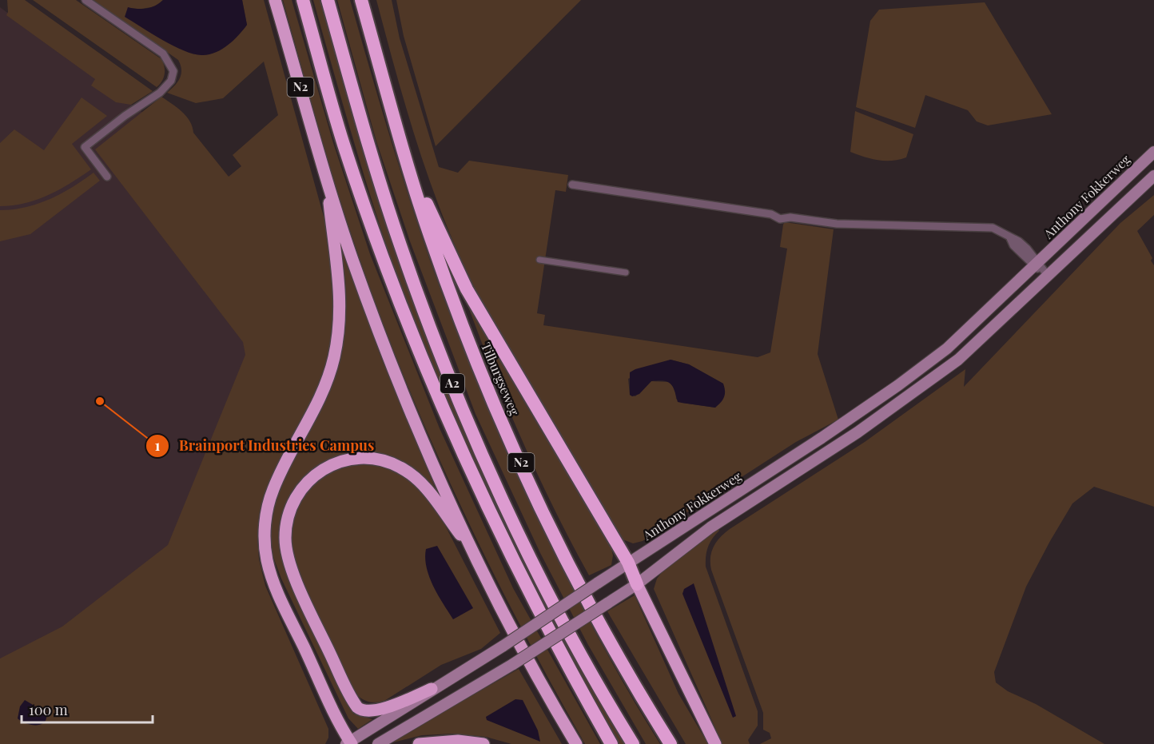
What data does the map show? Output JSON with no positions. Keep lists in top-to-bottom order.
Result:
{
  "streets": {
    "highway": ["N2", "Tilburgseweg", "A2"],
    "main road": ["Anthony Fokkerweg"]
  },
  "crossings": [
    ["N2", "Anthony Fokkerweg"],
    ["N2", "Tilburgseweg"]
  ],
  "places": ["Brainport Industries Campus"],
  "scale_bar": "100 m"
}
